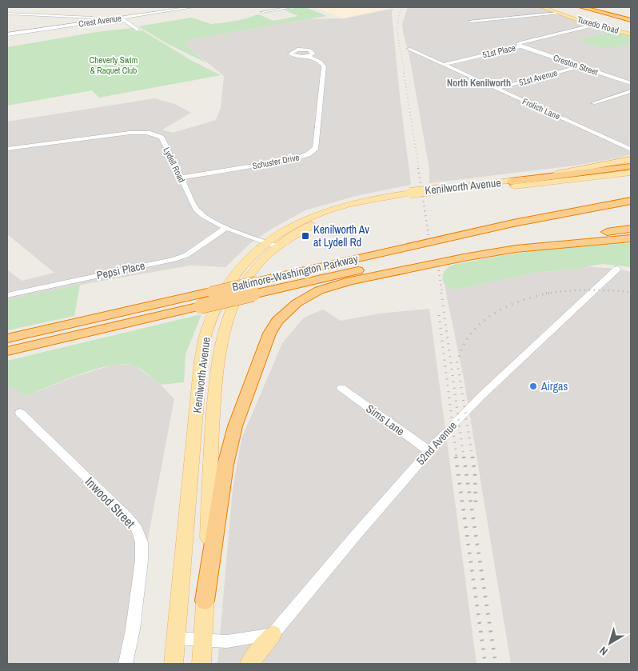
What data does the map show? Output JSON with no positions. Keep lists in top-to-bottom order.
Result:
{
  "streets": {
    "highway": ["Baltimore-Washington Parkway"],
    "main road": ["Tuxedo Road", "Kenilworth Avenue"],
    "street": [
      "Crest Avenue",
      "51st Place",
      "Creston Street",
      "51st Avenue",
      "Frolich Lane",
      "Schuster Drive",
      "Lydell Road",
      "Pepsi Place",
      "Sims Lane",
      "52nd Avenue",
      "Inwood Street"
    ]
  },
  "crossings": [
    ["Tuxedo Road", "51st Place"],
    ["51st Place", "Creston Street"],
    ["51st Place", "Frolich Lane"],
    ["Creston Street", "51st Avenue"],
    ["51st Avenue", "Frolich Lane"],
    ["Schuster Drive", "Lydell Road"],
    ["Lydell Road", "Kenilworth Avenue"],
    ["Lydell Road", "Pepsi Place"],
    ["Sims Lane", "52nd Avenue"]
  ],
  "districts": ["North Kenilworth"],
  "parks": ["Cheverly Swim & Raquet Club"],
  "places": {
    "transit": ["Kenilworth Av at Lydell Rd"],
    "other": ["Airgas"]
  },
  "north": "bottom left"
}
